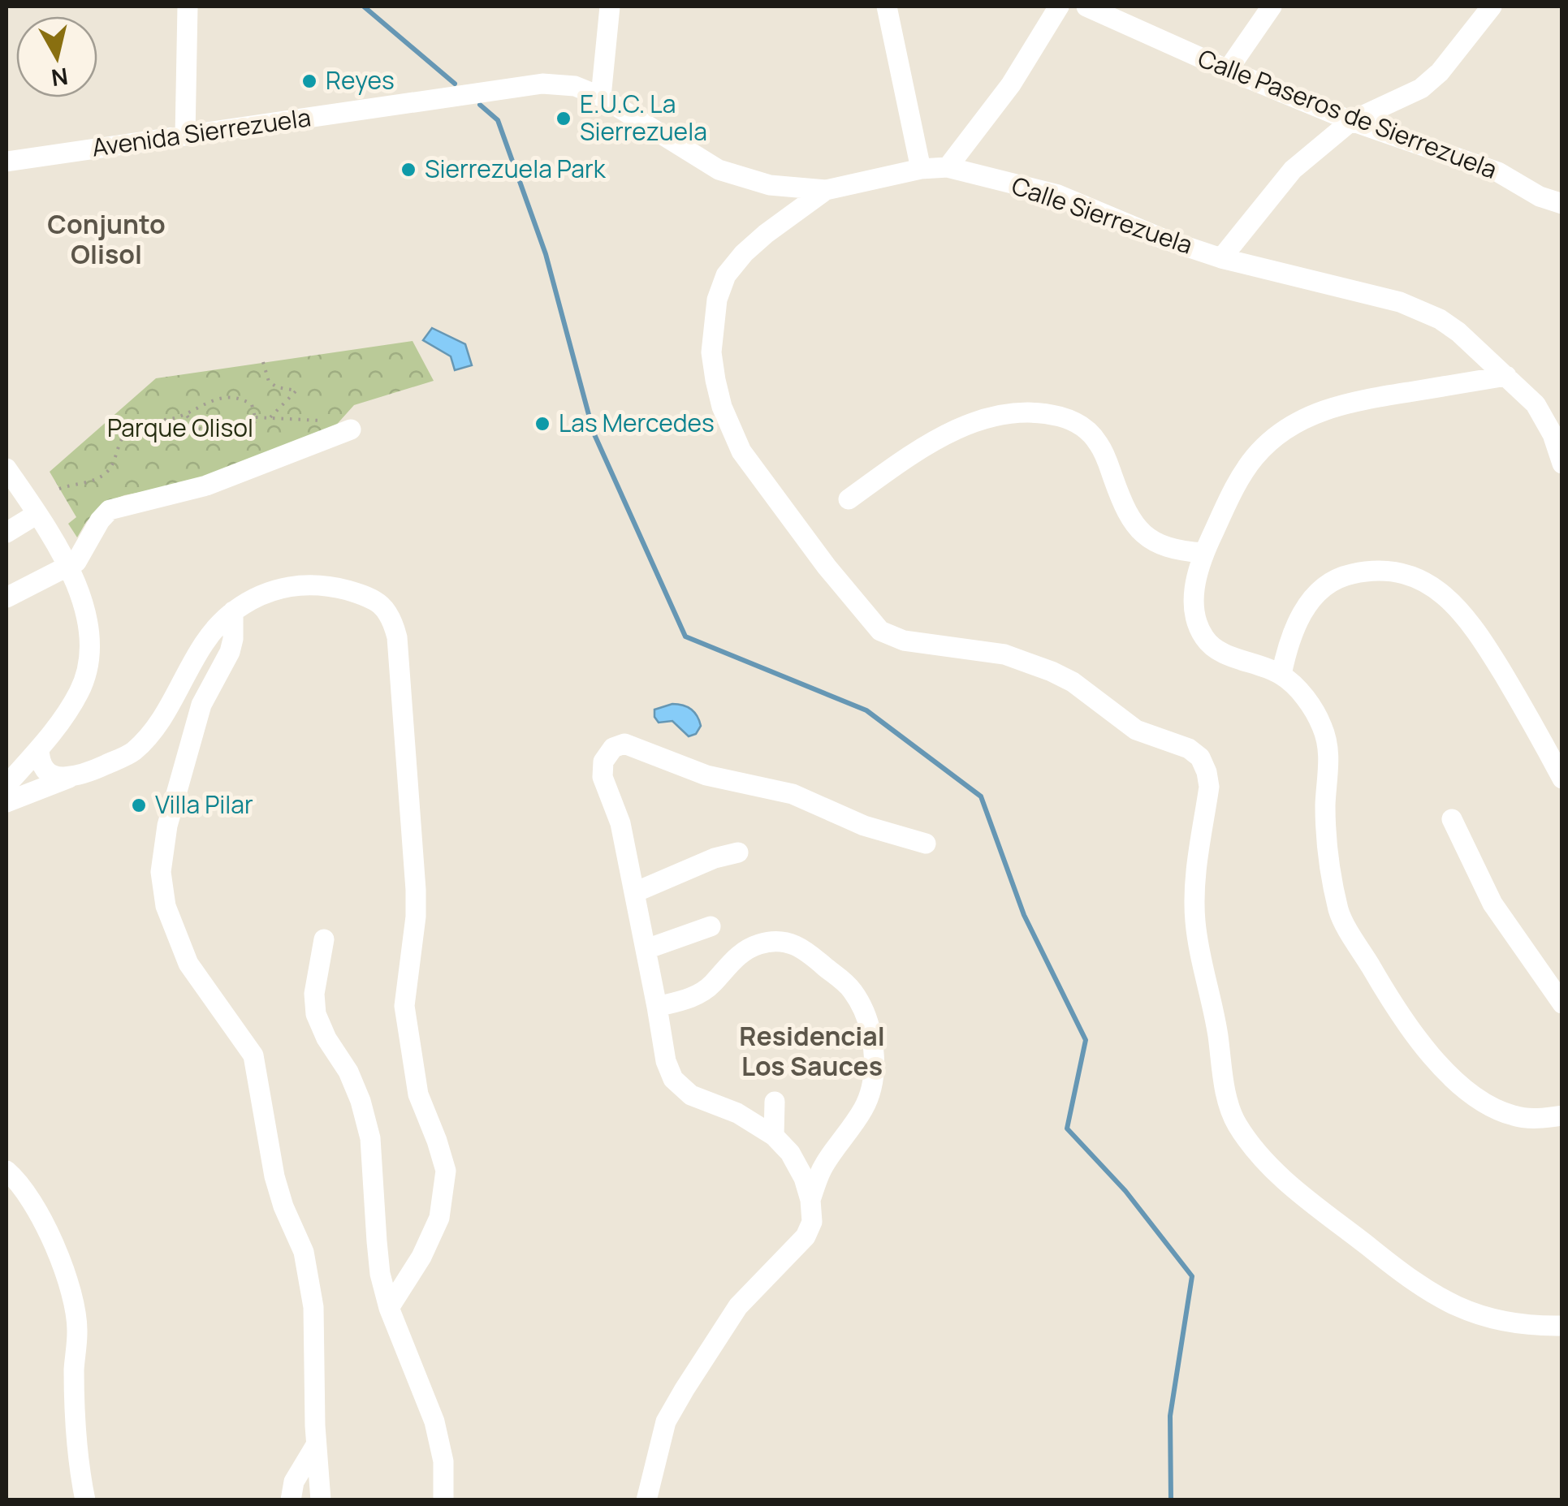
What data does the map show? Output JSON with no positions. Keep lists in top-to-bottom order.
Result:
{
  "streets": {
    "street": ["Calle Paseros de Sierrezuela", "Avenida Sierrezuela", "Calle Sierrezuela"]
  },
  "crossings": [
    ["Avenida Sierrezuela", "Calle Sierrezuela"]
  ],
  "districts": ["Conjunto Olisol", "Residencial Los Sauces"],
  "parks": ["Parque Olisol"],
  "places": [
    "Reyes",
    "E.U.C. La Sierrezuela",
    "Sierrezuela Park",
    "Las Mercedes",
    "Villa Pilar"
  ],
  "north": "bottom"
}
